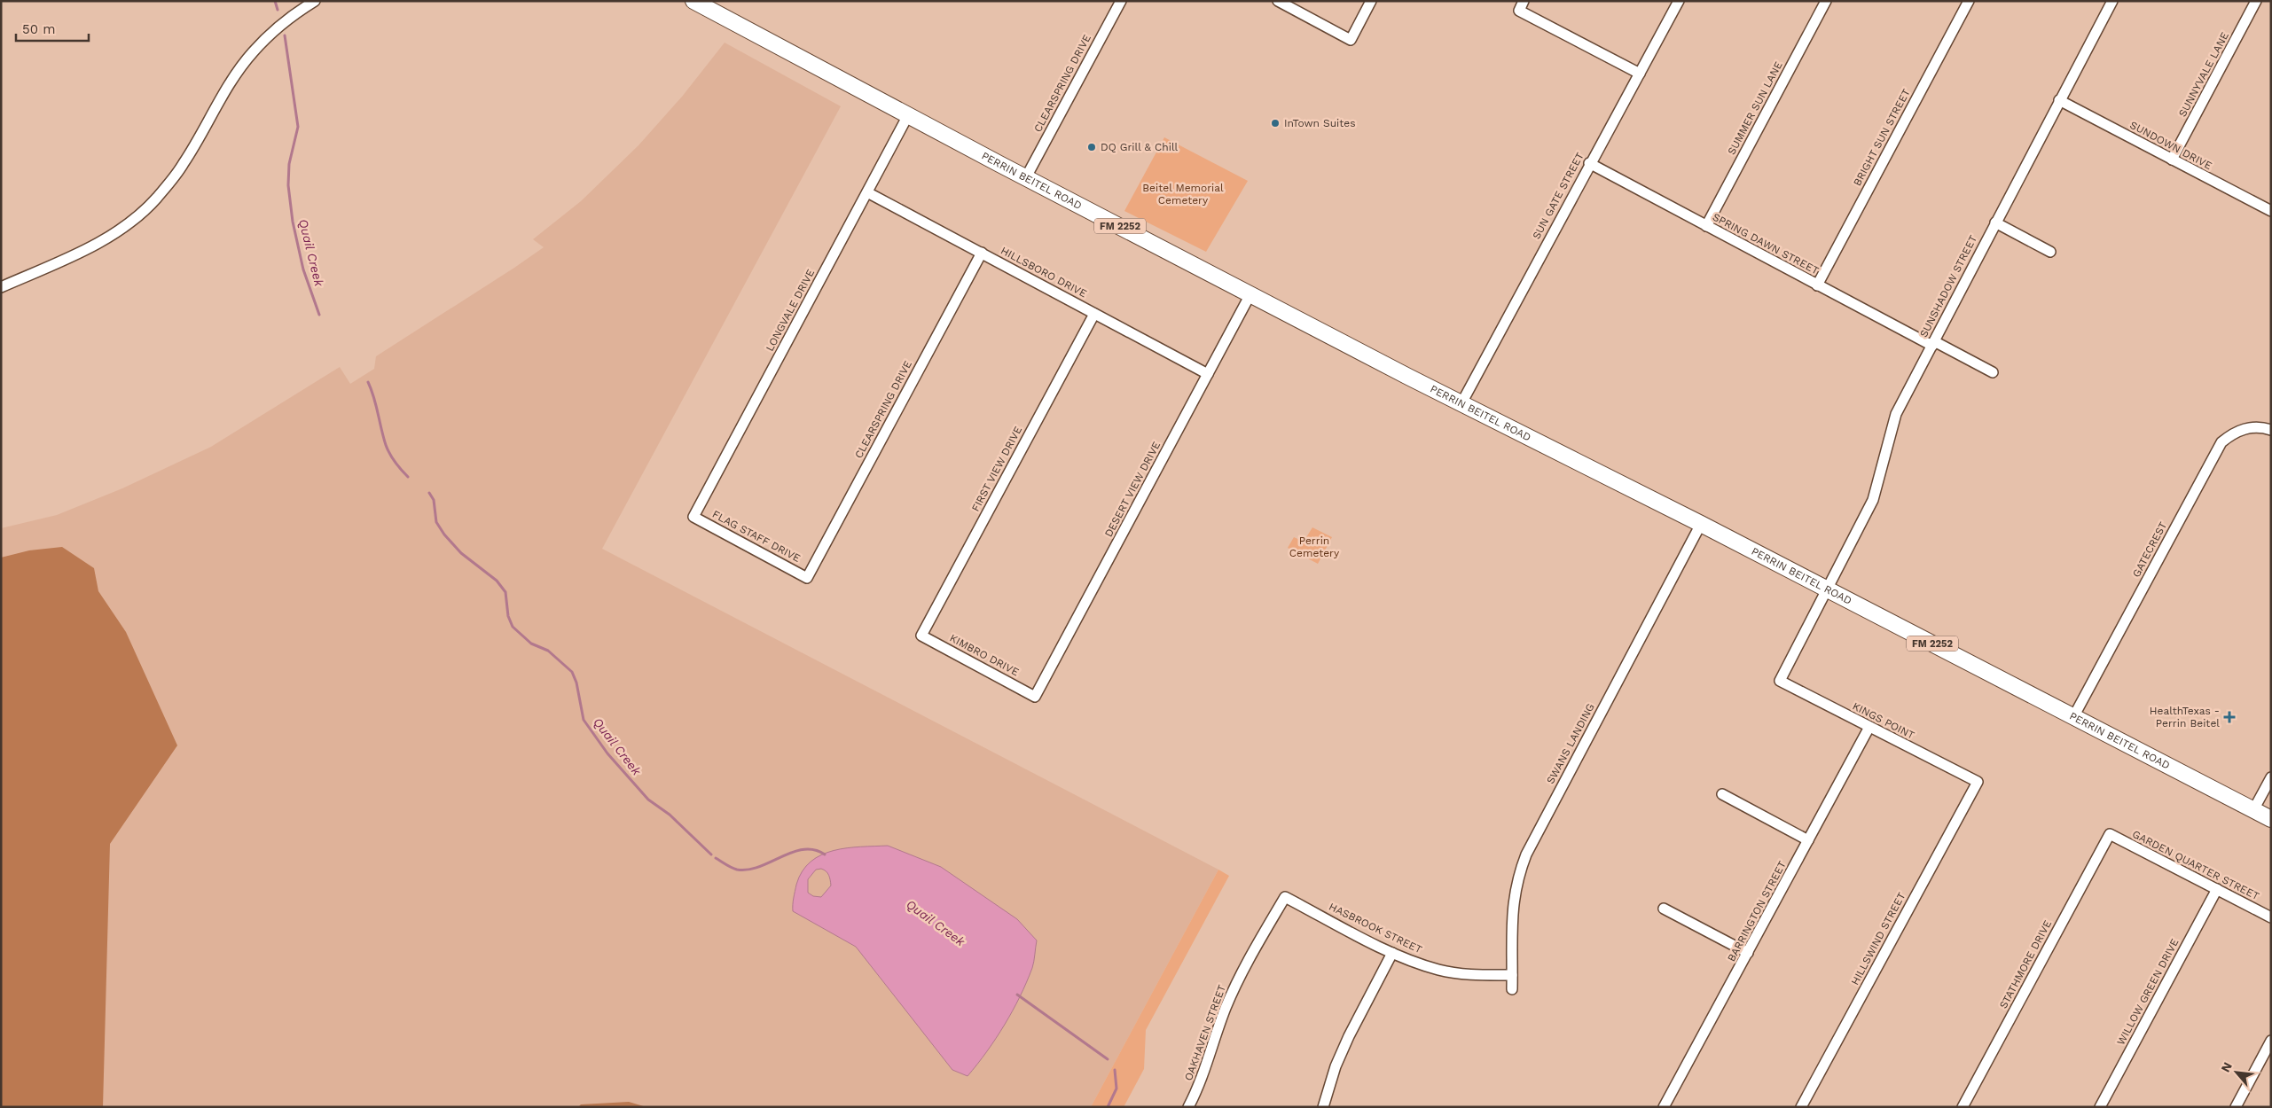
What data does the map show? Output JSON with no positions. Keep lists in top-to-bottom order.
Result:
{
  "streets": {
    "main road": ["PERRIN BEITEL ROAD", "FM 2252"],
    "street": [
      "SUNNYVALE LANE",
      "CLEARSPRING DRIVE",
      "SUMMER SUN LANE",
      "BRIGHT SUN STREET",
      "SUNDOWN DRIVE",
      "SUN GATE STREET",
      "SPRING DAWN STREET",
      "HILLSBORO DRIVE",
      "SUNSHADOW STREET",
      "LONGVALE DRIVE",
      "FIRST VIEW DRIVE",
      "DESERT VIEW DRIVE",
      "FLAG STAFF DRIVE",
      "GATECREST",
      "KIMBRO DRIVE",
      "KINGS POINT",
      "SWANS LANDING",
      "GARDEN QUARTER STREET",
      "BARRINGTON STREET",
      "HASBROOK STREET",
      "HILLSWIND STREET",
      "STATHMORE DRIVE",
      "WILLOW GREEN DRIVE",
      "OAKHAVEN STREET"
    ]
  },
  "crossings": [
    ["SUNNYVALE LANE", "SUNDOWN DRIVE"],
    ["CLEARSPRING DRIVE", "PERRIN BEITEL ROAD"],
    ["CLEARSPRING DRIVE", "HILLSBORO DRIVE"],
    ["CLEARSPRING DRIVE", "FLAG STAFF DRIVE"],
    ["SUMMER SUN LANE", "SPRING DAWN STREET"],
    ["BRIGHT SUN STREET", "SPRING DAWN STREET"],
    ["SUNDOWN DRIVE", "SUNSHADOW STREET"],
    ["PERRIN BEITEL ROAD", "SUN GATE STREET"],
    ["PERRIN BEITEL ROAD", "SUNSHADOW STREET"],
    ["PERRIN BEITEL ROAD", "LONGVALE DRIVE"],
    ["PERRIN BEITEL ROAD", "DESERT VIEW DRIVE"],
    ["PERRIN BEITEL ROAD", "GATECREST"],
    ["PERRIN BEITEL ROAD", "SWANS LANDING"],
    ["SUN GATE STREET", "SPRING DAWN STREET"],
    ["SPRING DAWN STREET", "SUNSHADOW STREET"],
    ["HILLSBORO DRIVE", "LONGVALE DRIVE"],
    ["HILLSBORO DRIVE", "FIRST VIEW DRIVE"],
    ["HILLSBORO DRIVE", "DESERT VIEW DRIVE"],
    ["SUNSHADOW STREET", "KINGS POINT"],
    ["LONGVALE DRIVE", "FLAG STAFF DRIVE"],
    ["FIRST VIEW DRIVE", "KIMBRO DRIVE"],
    ["DESERT VIEW DRIVE", "KIMBRO DRIVE"],
    ["KINGS POINT", "BARRINGTON STREET"],
    ["KINGS POINT", "HILLSWIND STREET"],
    ["SWANS LANDING", "HASBROOK STREET"],
    ["GARDEN QUARTER STREET", "STATHMORE DRIVE"],
    ["GARDEN QUARTER STREET", "WILLOW GREEN DRIVE"],
    ["HASBROOK STREET", "OAKHAVEN STREET"]
  ],
  "water": ["Quail Creek"],
  "parks": ["Beitel Memorial Cemetery", "Perrin Cemetery"],
  "places": {
    "other": ["InTown Suites", "DQ Grill & Chill"],
    "health": ["HealthTexas - Perrin Beitel"]
  },
  "scale_bar": "50 m",
  "north": "top left"
}
